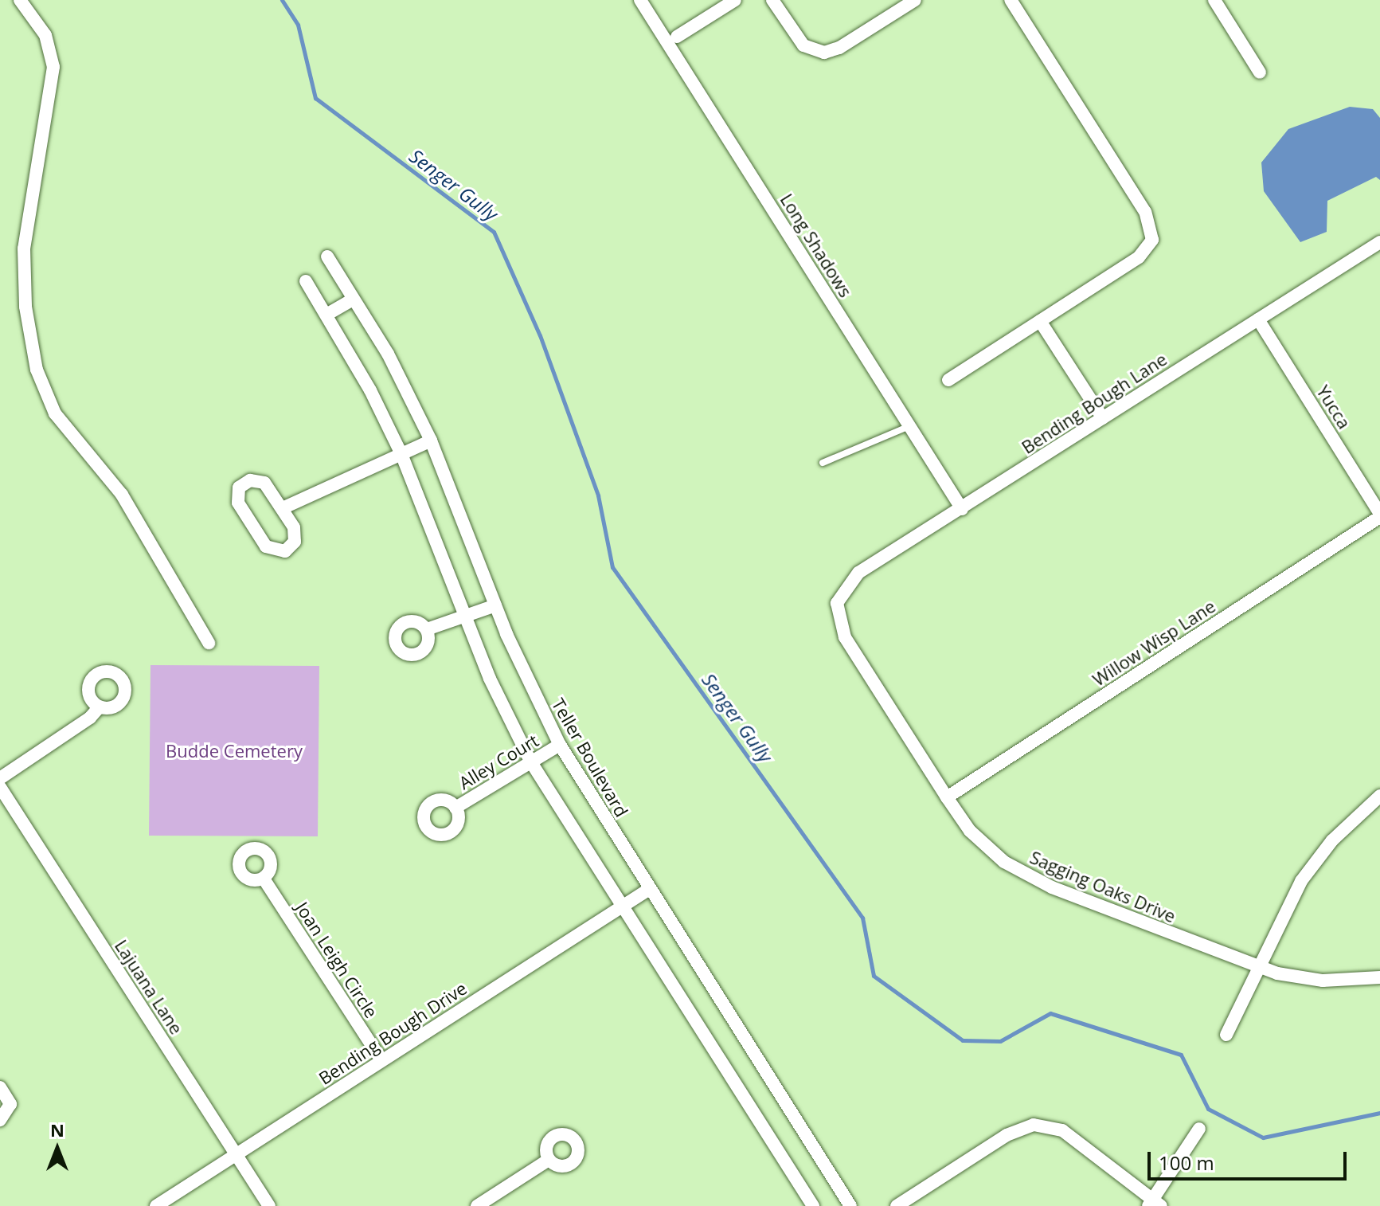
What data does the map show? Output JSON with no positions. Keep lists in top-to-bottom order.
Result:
{
  "streets": {
    "street": [
      "Long Shadows",
      "Bending Bough Lane",
      "Yucca",
      "Willow Wisp Lane",
      "Teller Boulevard",
      "Alley Court",
      "Sagging Oaks Drive",
      "Joan Leigh Circle",
      "Lajuana Lane",
      "Bending Bough Drive"
    ]
  },
  "crossings": [
    ["Long Shadows", "Bending Bough Lane"],
    ["Bending Bough Lane", "Yucca"],
    ["Bending Bough Lane", "Sagging Oaks Drive"],
    ["Yucca", "Willow Wisp Lane"],
    ["Willow Wisp Lane", "Sagging Oaks Drive"],
    ["Teller Boulevard", "Alley Court"],
    ["Teller Boulevard", "Bending Bough Drive"],
    ["Joan Leigh Circle", "Bending Bough Drive"],
    ["Lajuana Lane", "Bending Bough Drive"]
  ],
  "water": ["Senger Gully"],
  "parks": ["Budde Cemetery"],
  "scale_bar": "100 m",
  "north": "top"
}
